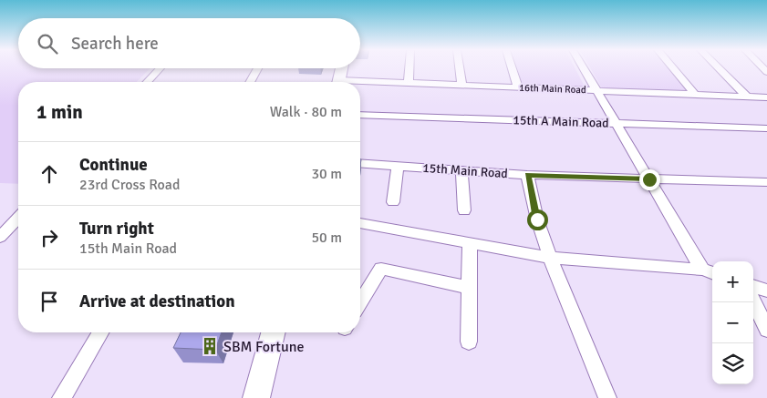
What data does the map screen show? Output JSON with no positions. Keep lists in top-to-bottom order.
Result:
{
  "streets": {
    "street": ["16th Main Road", "15th A Main Road", "15th Main Road"]
  },
  "places": {
    "building": ["SBM Fortune"]
  },
  "page": {
    "search": "Search here",
    "heading": ["1 min", "Walk · 80 m"],
    "list": [
      ["Continue", "23rd Cross Road", "30 m"],
      ["Turn right", "15th Main Road", "50 m"],
      "Arrive at destination"
    ],
    "map_buttons": ["+", "−"]
  }
}
